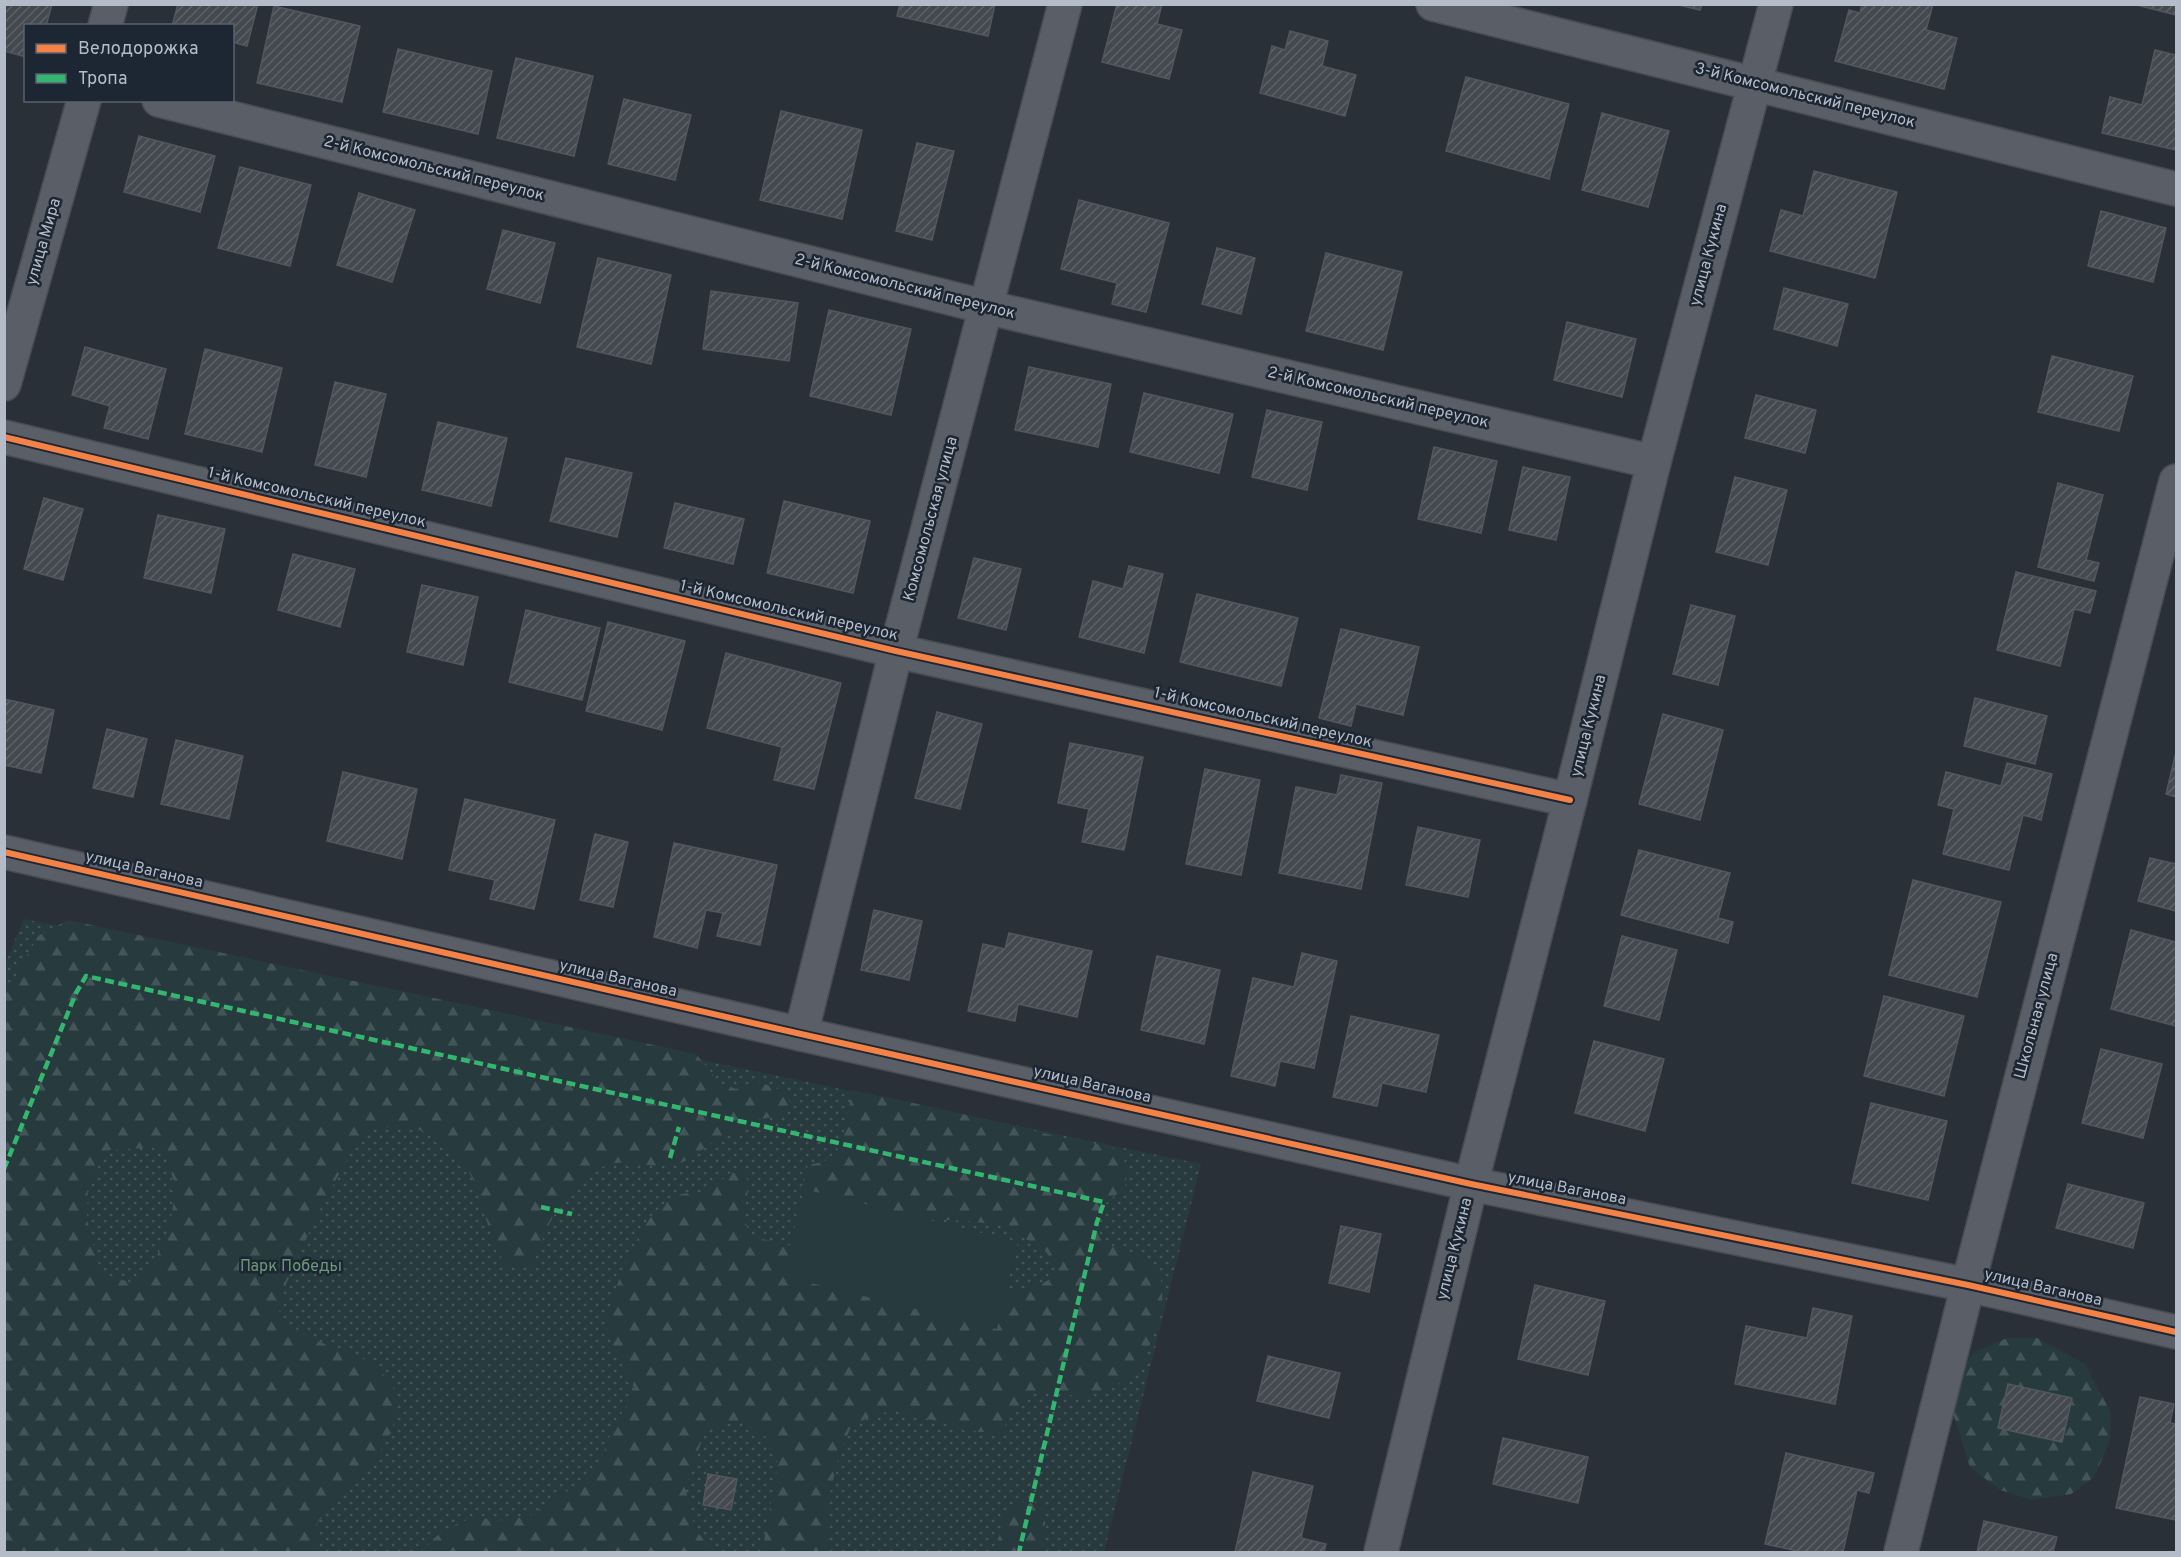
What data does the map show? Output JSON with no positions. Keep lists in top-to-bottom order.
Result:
{
  "streets": {
    "street": [
      "3-й Комсомольский переулок",
      "2-й Комсомольский переулок",
      "улица Мира",
      "улица Кукина",
      "1-й Комсомольский переулок",
      "Комсомольская улица",
      "улица Ваганова",
      "Школьная улица"
    ]
  },
  "crossings": [
    ["3-й Комсомольский переулок", "улица Кукина"],
    ["2-й Комсомольский переулок", "улица Кукина"],
    ["2-й Комсомольский переулок", "Комсомольская улица"],
    ["улица Кукина", "1-й Комсомольский переулок"],
    ["улица Кукина", "улица Ваганова"],
    ["1-й Комсомольский переулок", "Комсомольская улица"],
    ["Комсомольская улица", "улица Ваганова"],
    ["улица Ваганова", "Школьная улица"]
  ],
  "parks": ["Парк Победы"],
  "legend": ["Велодорожка", "Тропа"]
}
